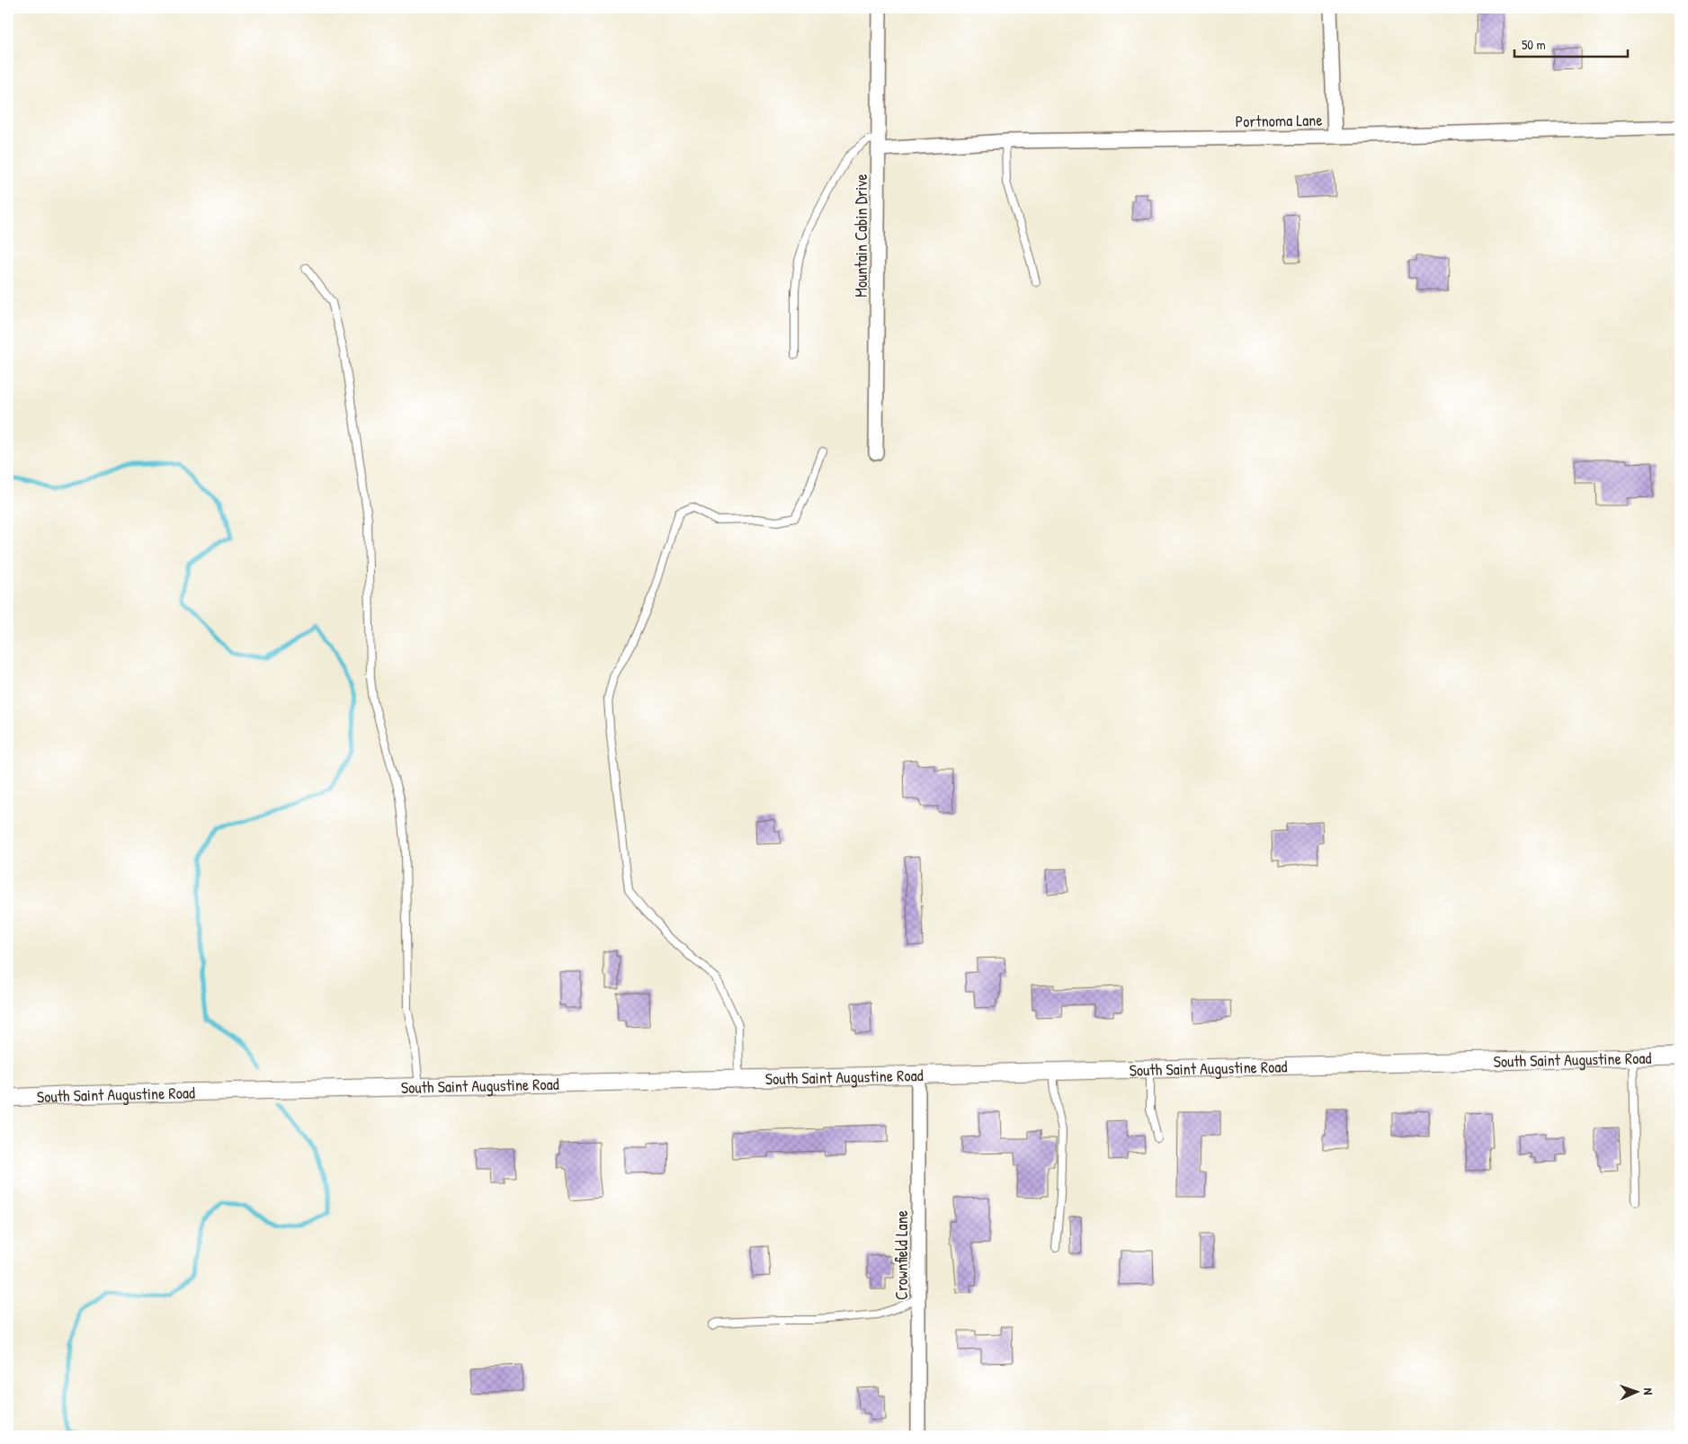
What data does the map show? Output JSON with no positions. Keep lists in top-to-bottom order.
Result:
{
  "streets": {
    "street": [
      "Portnoma Lane",
      "Mountain Cabin Drive",
      "South Saint Augustine Road",
      "Crownfield Lane"
    ]
  },
  "crossings": [
    ["Portnoma Lane", "Mountain Cabin Drive"],
    ["South Saint Augustine Road", "Crownfield Lane"]
  ],
  "scale_bar": "50 m",
  "north": "right"
}
